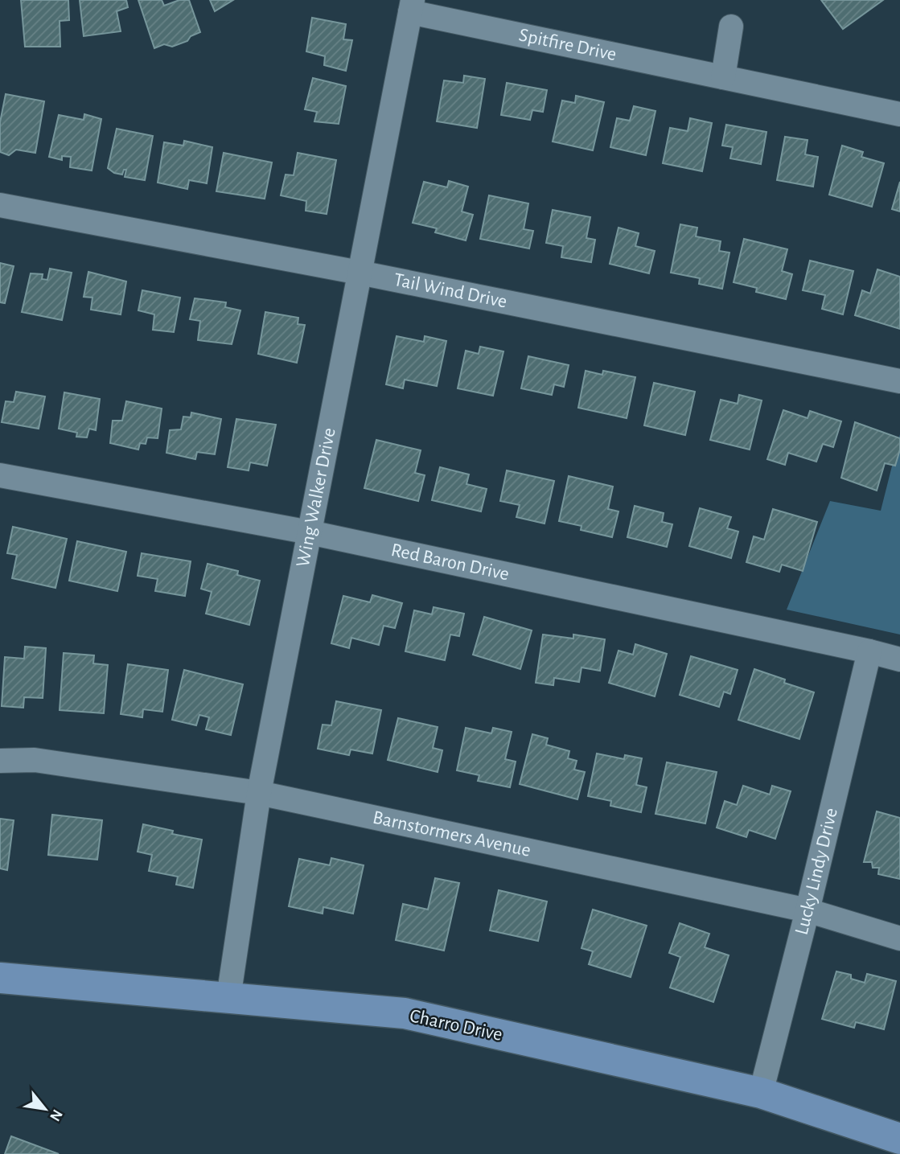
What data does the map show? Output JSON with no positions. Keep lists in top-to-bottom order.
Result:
{
  "streets": {
    "street": [
      "Spitfire Drive",
      "Tail Wind Drive",
      "Wing Walker Drive",
      "Red Baron Drive",
      "Barnstormers Avenue",
      "Lucky Lindy Drive",
      "Charro Drive"
    ]
  },
  "crossings": [
    ["Spitfire Drive", "Wing Walker Drive"],
    ["Tail Wind Drive", "Wing Walker Drive"],
    ["Wing Walker Drive", "Red Baron Drive"],
    ["Wing Walker Drive", "Barnstormers Avenue"],
    ["Wing Walker Drive", "Charro Drive"],
    ["Red Baron Drive", "Lucky Lindy Drive"],
    ["Barnstormers Avenue", "Lucky Lindy Drive"],
    ["Lucky Lindy Drive", "Charro Drive"]
  ],
  "north": "bottom right"
}
